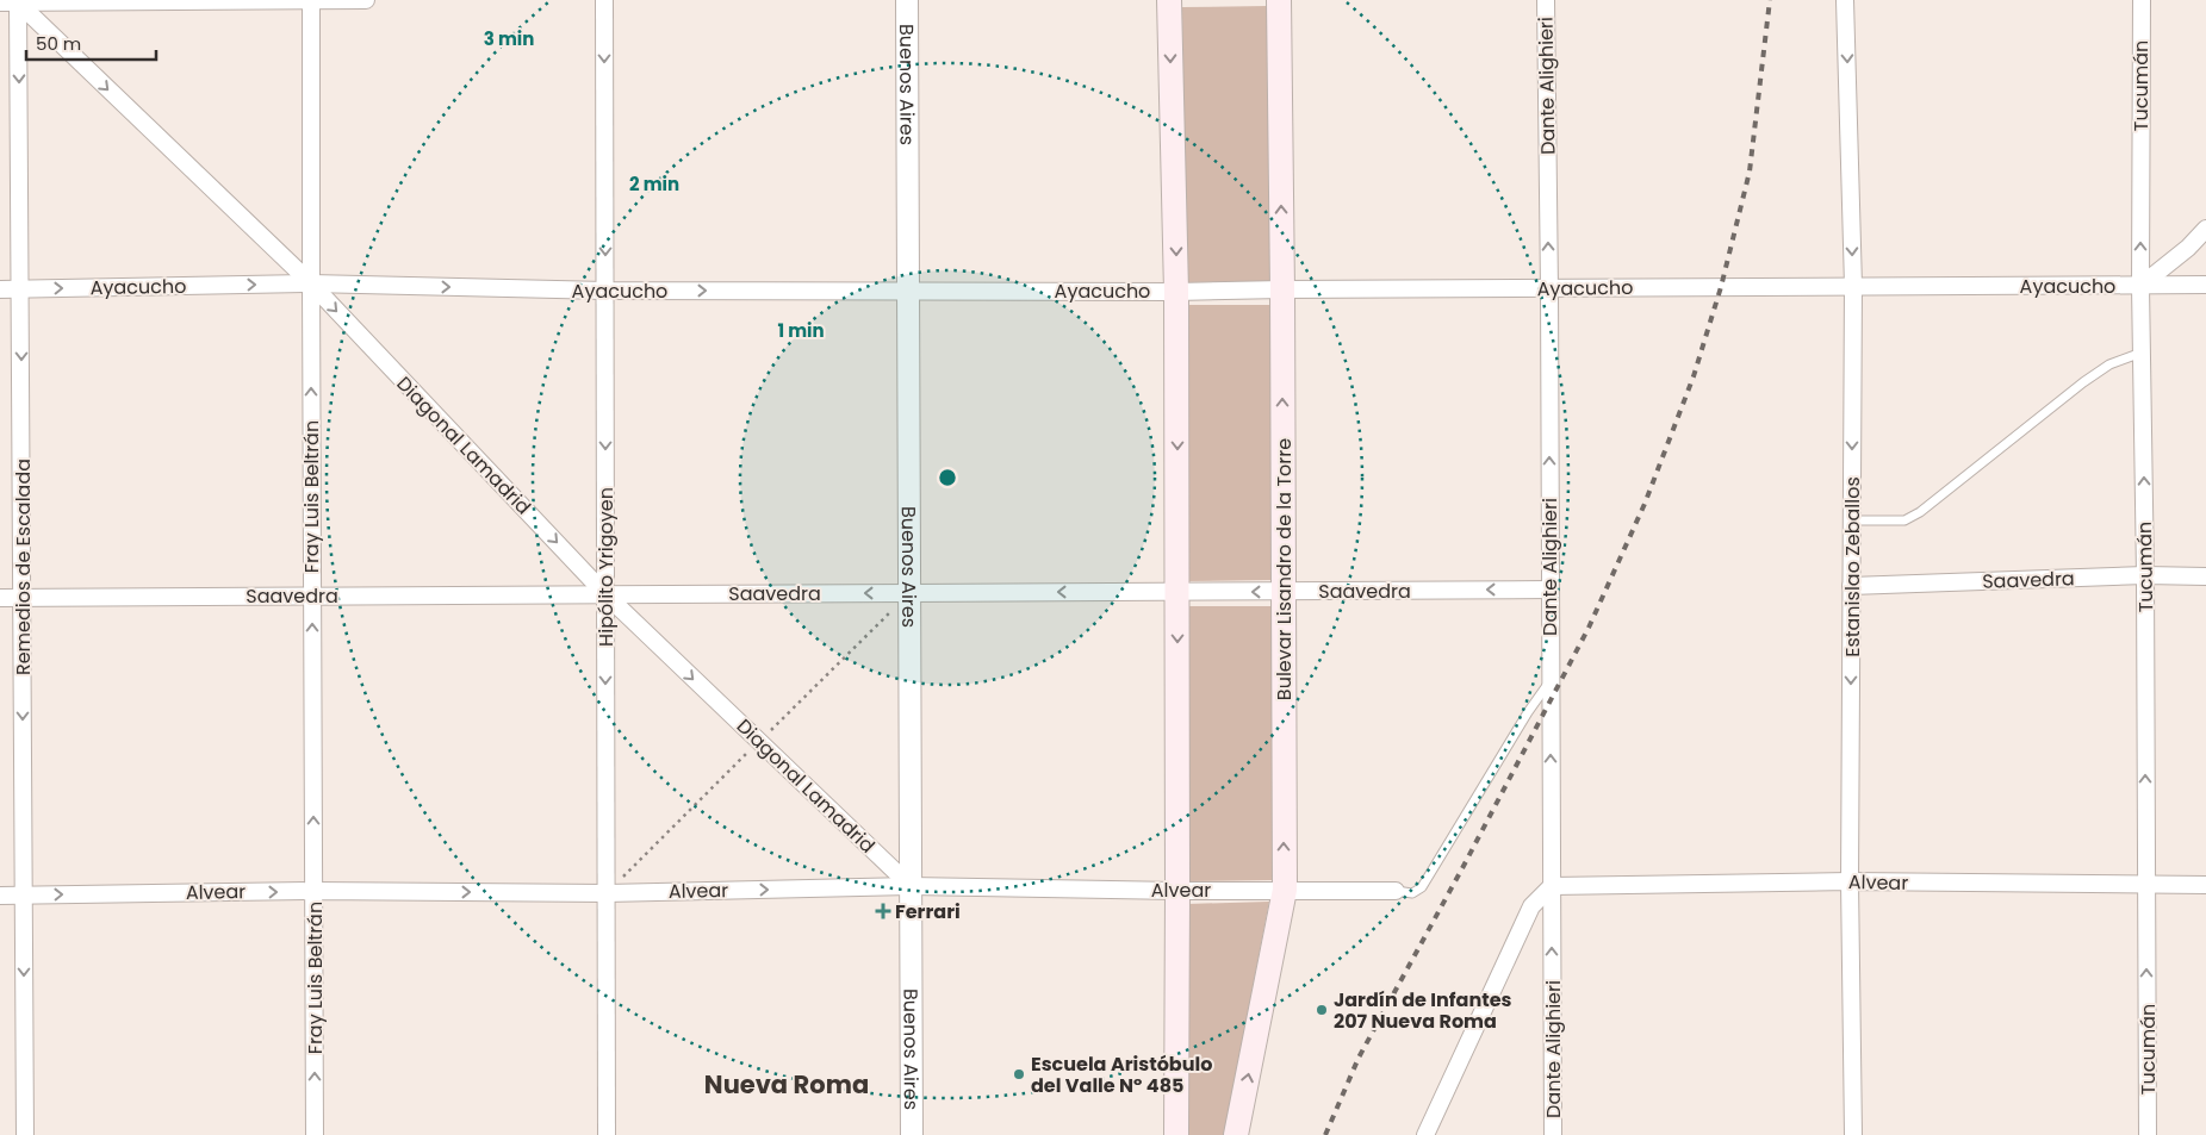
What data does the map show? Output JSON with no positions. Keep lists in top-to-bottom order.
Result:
{
  "streets": {
    "main road": ["Bulevar Lisandro de la Torre"],
    "street": [
      "Buenos Aires",
      "Dante Alighieri",
      "Tucumán",
      "Ayacucho",
      "Diagonal Lamadrid",
      "Fray Luis Beltrán",
      "Remedios de Escalada",
      "Hipólito Yrigoyen",
      "Estanislao Zeballos",
      "Saavedra",
      "Alvear"
    ]
  },
  "crossings": [
    ["Buenos Aires", "Ayacucho"],
    ["Buenos Aires", "Diagonal Lamadrid"],
    ["Buenos Aires", "Saavedra"],
    ["Buenos Aires", "Alvear"],
    ["Dante Alighieri", "Ayacucho"],
    ["Dante Alighieri", "Saavedra"],
    ["Dante Alighieri", "Alvear"],
    ["Tucumán", "Ayacucho"],
    ["Tucumán", "Saavedra"],
    ["Tucumán", "Alvear"],
    ["Ayacucho", "Diagonal Lamadrid"],
    ["Ayacucho", "Fray Luis Beltrán"],
    ["Ayacucho", "Remedios de Escalada"],
    ["Ayacucho", "Hipólito Yrigoyen"],
    ["Ayacucho", "Estanislao Zeballos"],
    ["Ayacucho", "Bulevar Lisandro de la Torre"],
    ["Diagonal Lamadrid", "Fray Luis Beltrán"],
    ["Diagonal Lamadrid", "Remedios de Escalada"],
    ["Diagonal Lamadrid", "Hipólito Yrigoyen"],
    ["Diagonal Lamadrid", "Saavedra"],
    ["Diagonal Lamadrid", "Alvear"],
    ["Fray Luis Beltrán", "Saavedra"],
    ["Fray Luis Beltrán", "Alvear"],
    ["Remedios de Escalada", "Saavedra"],
    ["Remedios de Escalada", "Alvear"],
    ["Hipólito Yrigoyen", "Saavedra"],
    ["Hipólito Yrigoyen", "Alvear"],
    ["Estanislao Zeballos", "Saavedra"],
    ["Estanislao Zeballos", "Alvear"],
    ["Bulevar Lisandro de la Torre", "Saavedra"],
    ["Bulevar Lisandro de la Torre", "Alvear"]
  ],
  "one_way": [
    "Dante Alighieri",
    "Tucumán",
    "Ayacucho",
    "Diagonal Lamadrid",
    "Fray Luis Beltrán",
    "Remedios de Escalada",
    "Hipólito Yrigoyen",
    "Estanislao Zeballos",
    "Saavedra",
    "Alvear"
  ],
  "districts": ["Nueva Roma"],
  "places": {
    "health": ["Ferrari"],
    "other": ["Jardín de Infantes 207 Nueva Roma", "Escuela Aristóbulo del Valle Nº 485"]
  },
  "scale_bar": "50 m",
  "rings": ["3 min", "2 min", "1 min"]
}
